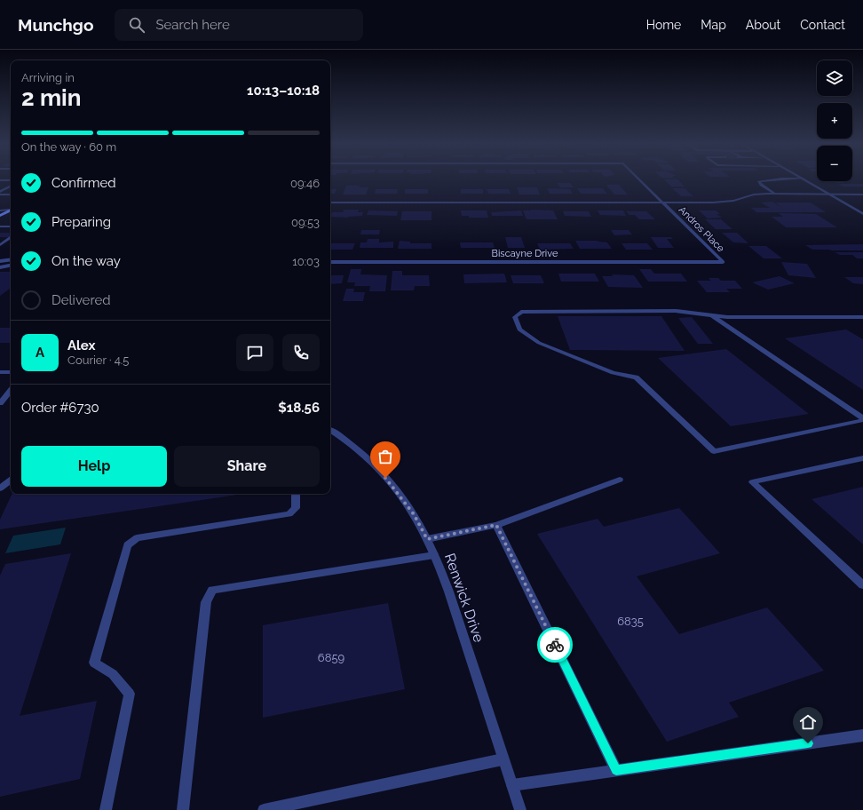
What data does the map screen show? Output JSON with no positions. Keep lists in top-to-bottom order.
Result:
{
  "streets": {
    "street": ["Andros Place", "Biscayne Drive", "Renwick Drive"]
  },
  "crossings": [
    ["Andros Place", "Biscayne Drive"]
  ],
  "house_numbers": ["6835", "6859"],
  "page": {
    "header": "Munchgo",
    "search": "Search here",
    "nav": [
      "Home",
      "Map",
      "About",
      "Contact"
    ],
    "map_buttons": ["+", "−"],
    "heading": ["2 min", "Arriving in", "10:13–10:18"],
    "panel": [
      "Alex",
      "Courier · 4.5",
      "Order #6730",
      "$18.56"
    ],
    "bar": "On the way · 60 m",
    "list": [
      ["Confirmed", "09:46"],
      ["Preparing", "09:53"],
      ["On the way", "10:03"],
      "Delivered"
    ],
    "round": "A",
    "buttons": ["Help", "Share"]
  }
}
